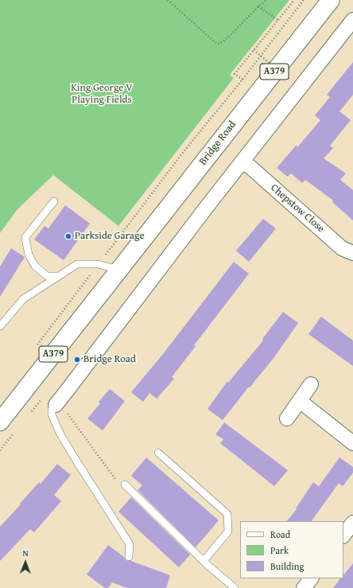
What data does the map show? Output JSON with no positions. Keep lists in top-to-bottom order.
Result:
{
  "streets": {
    "main road": ["A379", "Bridge Road"],
    "street": ["Chepstow Close"]
  },
  "parks": ["King George V Playing Fields"],
  "places": ["Parkside Garage", "Bridge Road"],
  "legend": ["Road", "Park", "Building"],
  "north": "top"
}
